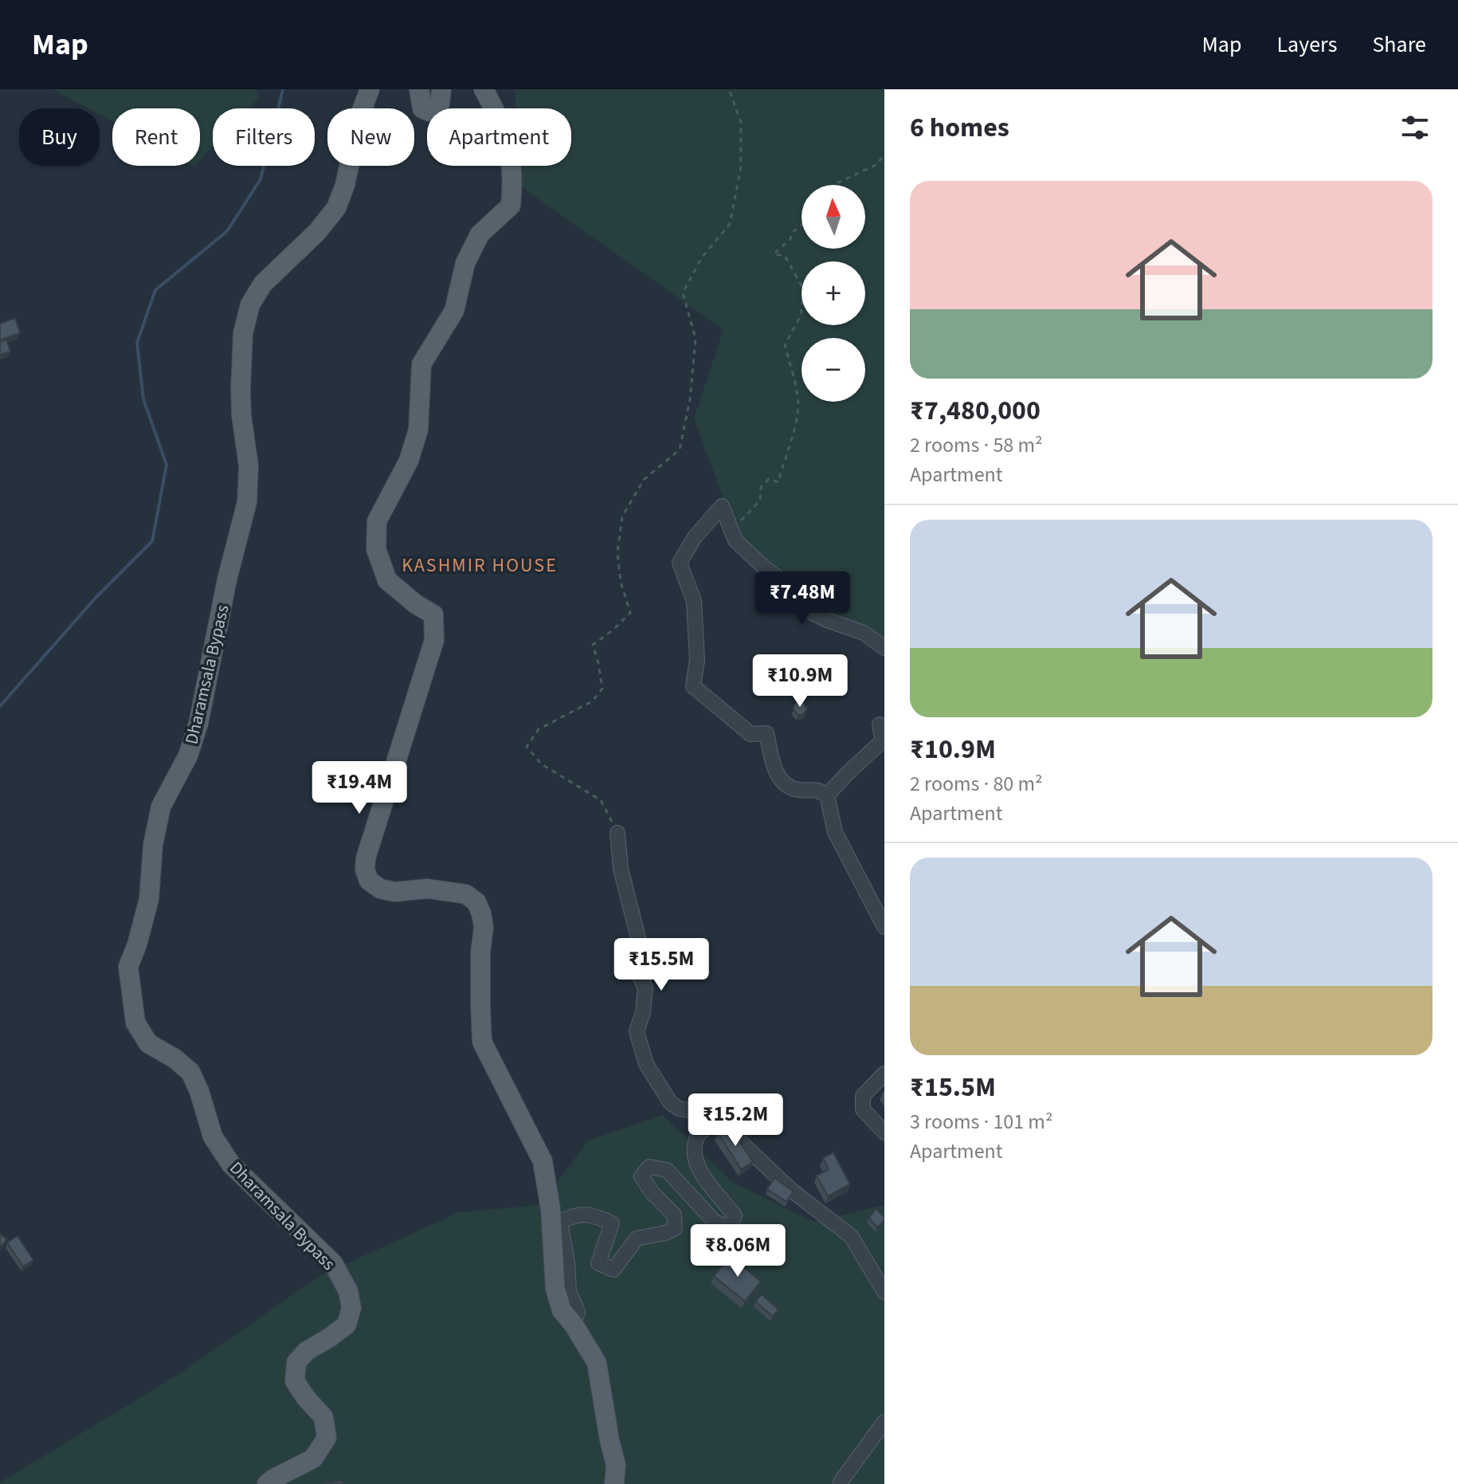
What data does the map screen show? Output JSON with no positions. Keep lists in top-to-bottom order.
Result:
{
  "streets": {
    "main road": ["Dharamsala Bypass"]
  },
  "districts": ["KASHMIR HOUSE"],
  "north": "top",
  "page": {
    "header": "Map",
    "nav": ["Map", "Layers", "Share"],
    "heading": "6 homes",
    "chip": [
      "Buy",
      "Rent",
      "Filters",
      "New",
      "Apartment"
    ],
    "list": [
      {
        "name": "₹7,480,000",
        "note": "2 rooms · 58 m² · Apartment"
      },
      {
        "name": "₹10.9M",
        "note": "2 rooms · 80 m² · Apartment"
      },
      {
        "name": "₹15.5M",
        "note": "3 rooms · 101 m² · Apartment"
      }
    ],
    "map_buttons": ["+", "−"],
    "price": [
      "₹7.48M",
      "₹10.9M",
      "₹19.4M",
      "₹15.5M",
      "₹15.2M",
      "₹8.06M"
    ]
  }
}
